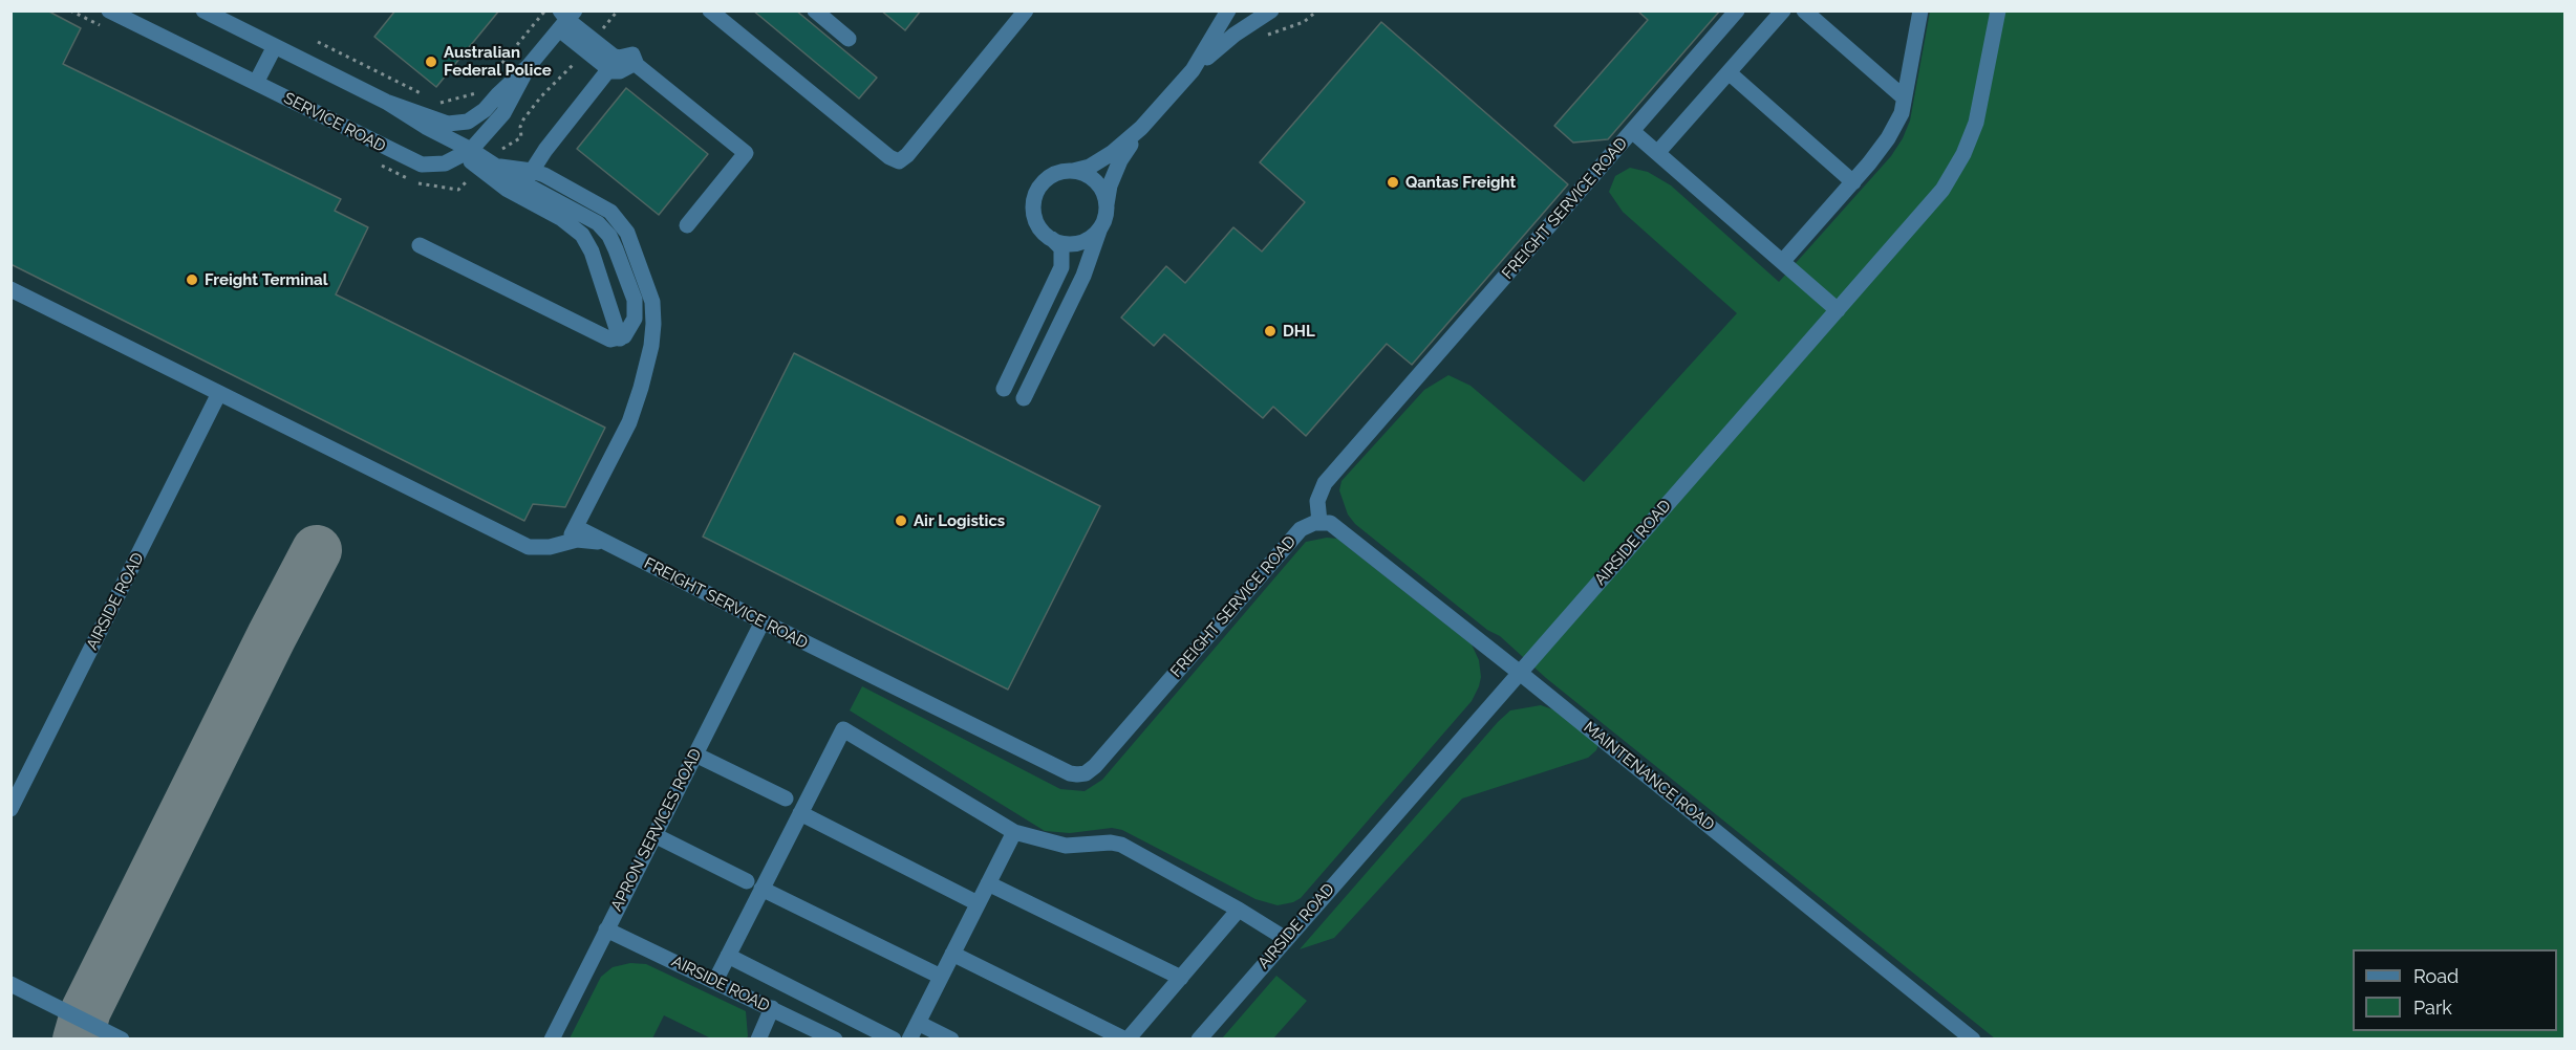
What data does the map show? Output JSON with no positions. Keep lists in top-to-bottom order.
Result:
{
  "streets": {
    "street": [
      "SERVICE ROAD",
      "FREIGHT SERVICE ROAD",
      "AIRSIDE ROAD",
      "MAINTENANCE ROAD",
      "APRON SERVICES ROAD"
    ]
  },
  "crossings": [
    ["FREIGHT SERVICE ROAD", "MAINTENANCE ROAD"],
    ["FREIGHT SERVICE ROAD", "APRON SERVICES ROAD"],
    ["AIRSIDE ROAD", "MAINTENANCE ROAD"],
    ["AIRSIDE ROAD", "APRON SERVICES ROAD"]
  ],
  "places": [
    "Australian Federal Police",
    "Qantas Freight",
    "Freight Terminal",
    "DHL",
    "Air Logistics"
  ],
  "legend": ["Road", "Park"]
}
